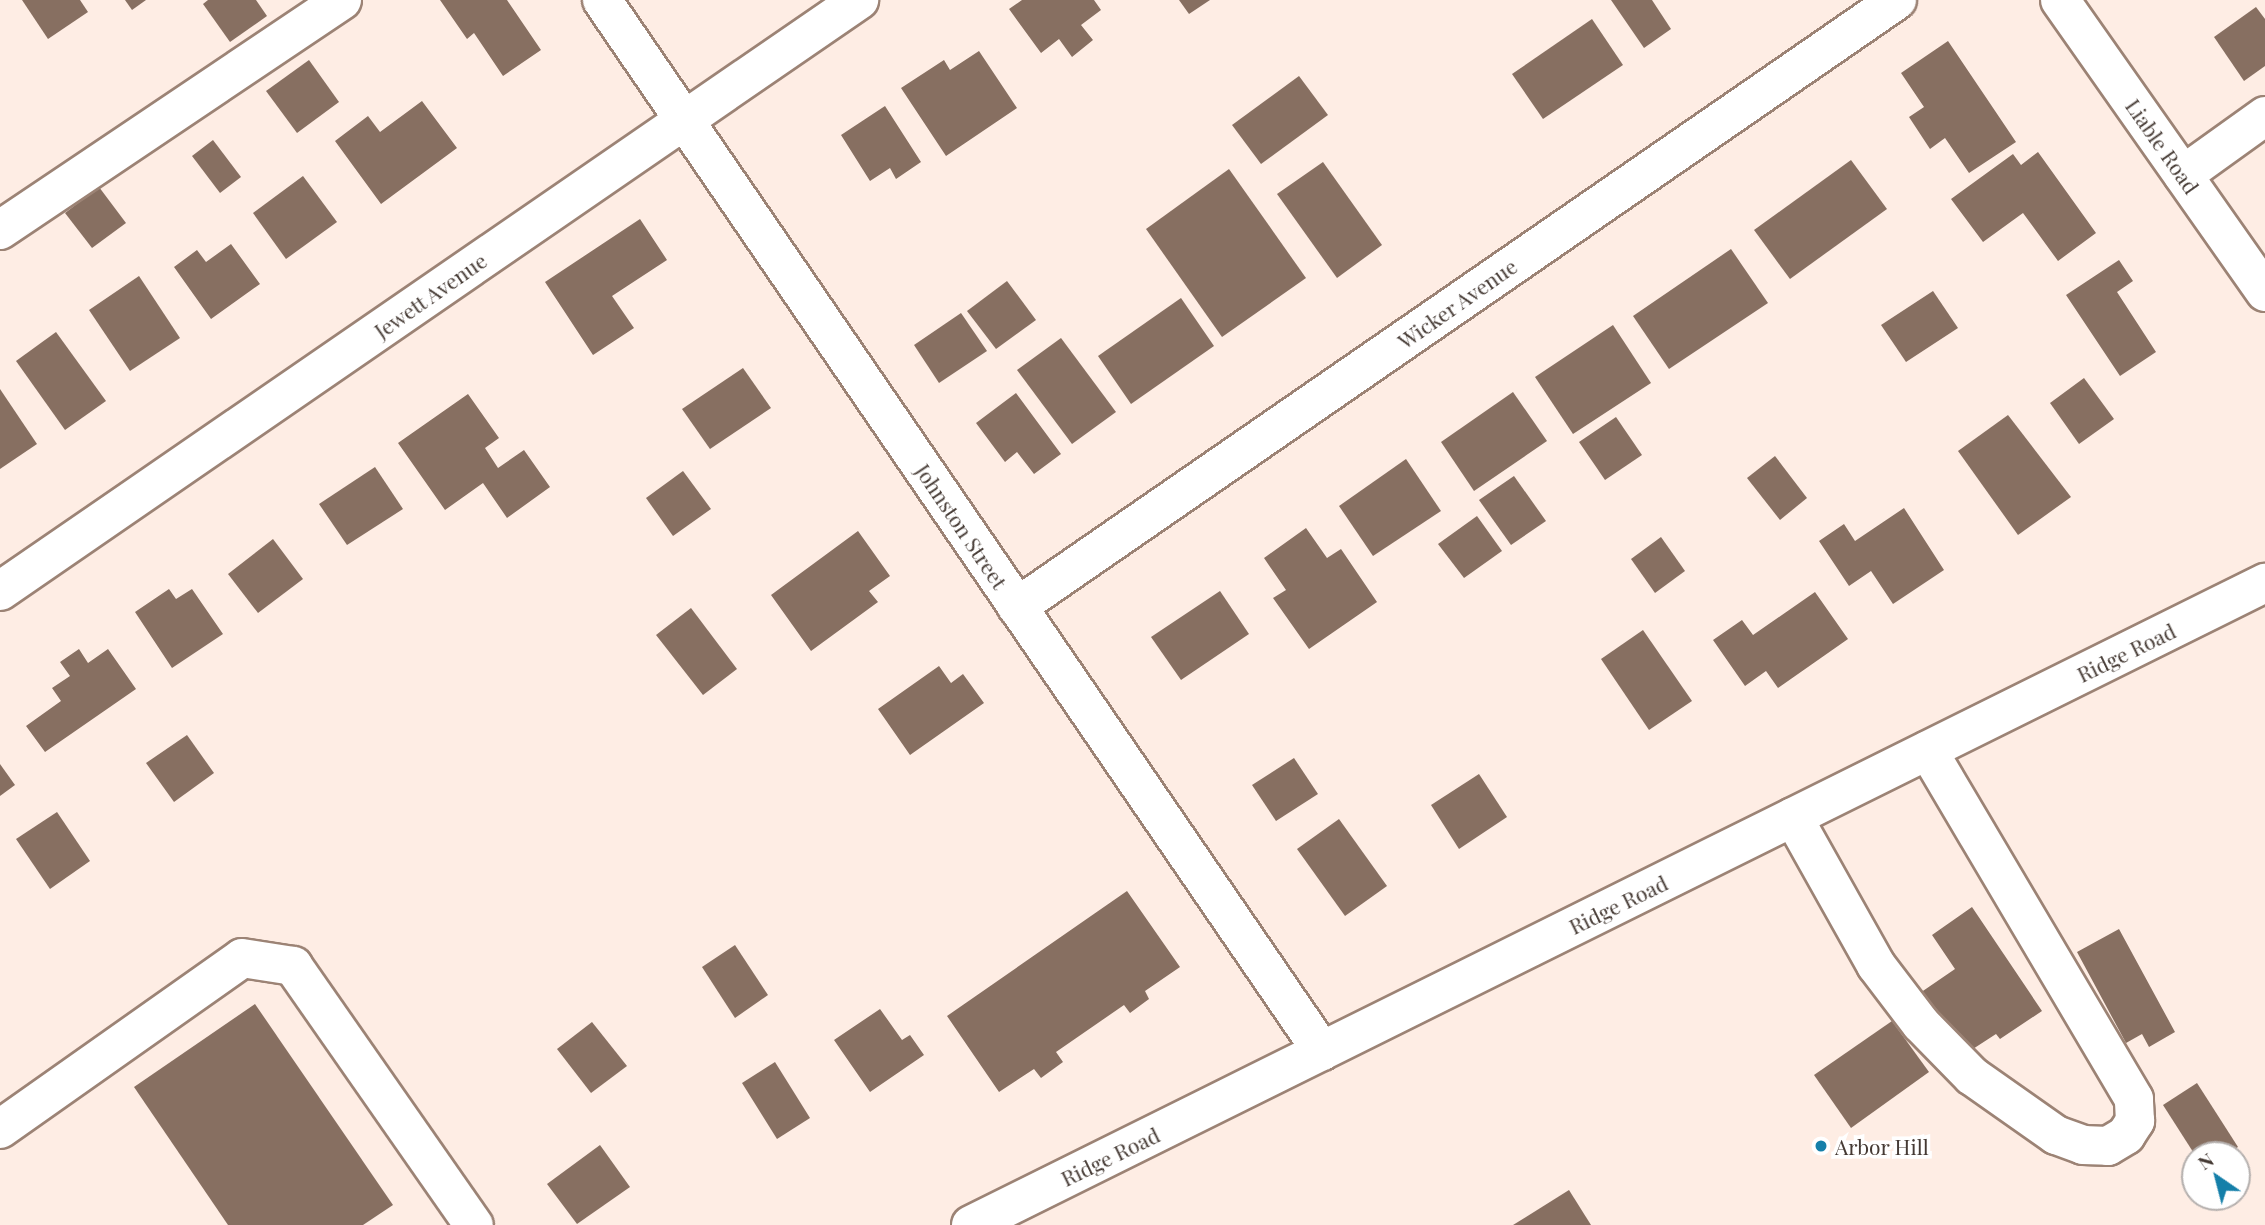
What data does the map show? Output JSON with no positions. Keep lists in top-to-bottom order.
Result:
{
  "streets": {
    "street": [
      "Liable Road",
      "Jewett Avenue",
      "Wicker Avenue",
      "Johnston Street",
      "Ridge Road"
    ]
  },
  "crossings": [
    ["Jewett Avenue", "Johnston Street"],
    ["Wicker Avenue", "Johnston Street"],
    ["Johnston Street", "Ridge Road"]
  ],
  "places": ["Arbor Hill"],
  "north": "top left"
}
